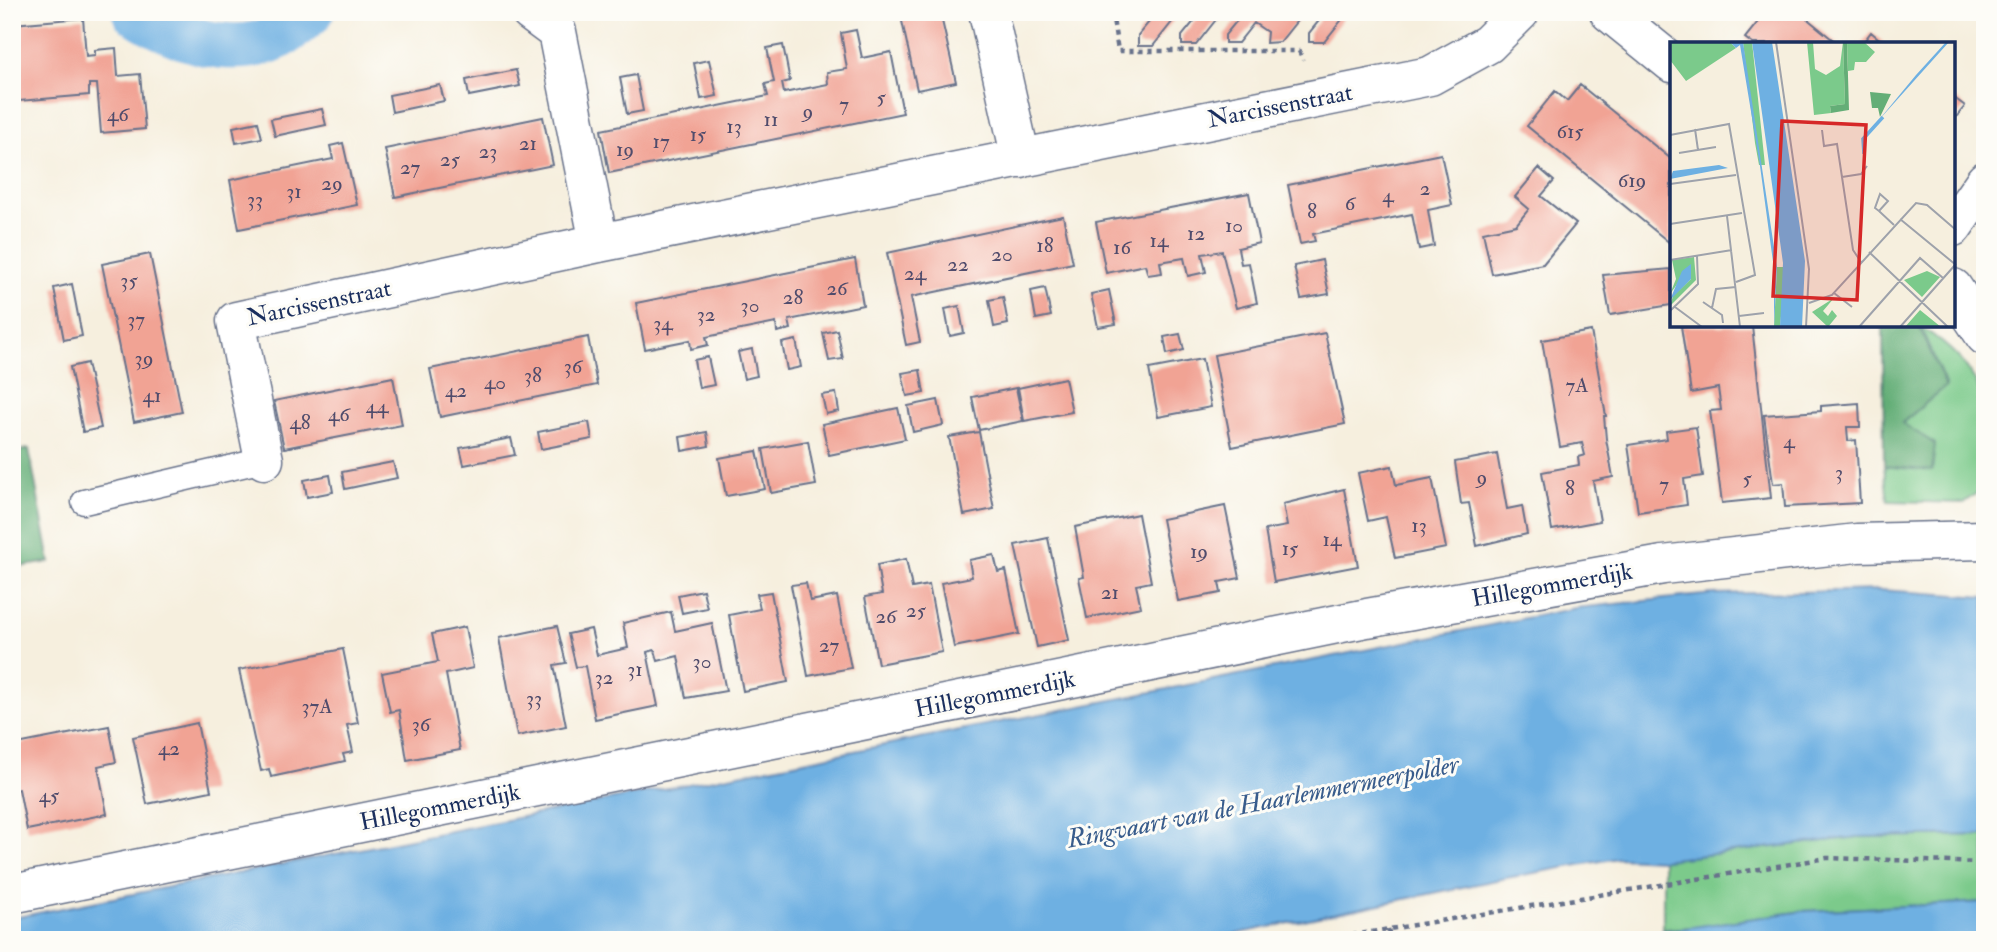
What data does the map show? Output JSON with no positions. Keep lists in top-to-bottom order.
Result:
{
  "streets": {
    "street": ["Narcissenstraat", "Hillegommerdijk"]
  },
  "water": ["Ringvaart van de Haarlemmermeerpolder"],
  "house_numbers": [
    "5",
    "7",
    "9",
    "46",
    "11",
    "13",
    "615",
    "15",
    "17",
    "21",
    "19",
    "23",
    "25",
    "27",
    "619",
    "29",
    "2",
    "31",
    "4",
    "33",
    "6",
    "8",
    "10",
    "12",
    "14",
    "18",
    "16",
    "20",
    "22",
    "24",
    "35",
    "26",
    "28",
    "30",
    "32",
    "37",
    "34",
    "39",
    "36",
    "38",
    "40",
    "7A",
    "42",
    "41",
    "44",
    "46",
    "48",
    "4",
    "3",
    "9",
    "5",
    "7",
    "8",
    "13",
    "14",
    "15",
    "19",
    "21",
    "25",
    "26",
    "27",
    "30",
    "31",
    "32",
    "33",
    "37A",
    "36",
    "42",
    "45"
  ]
}
